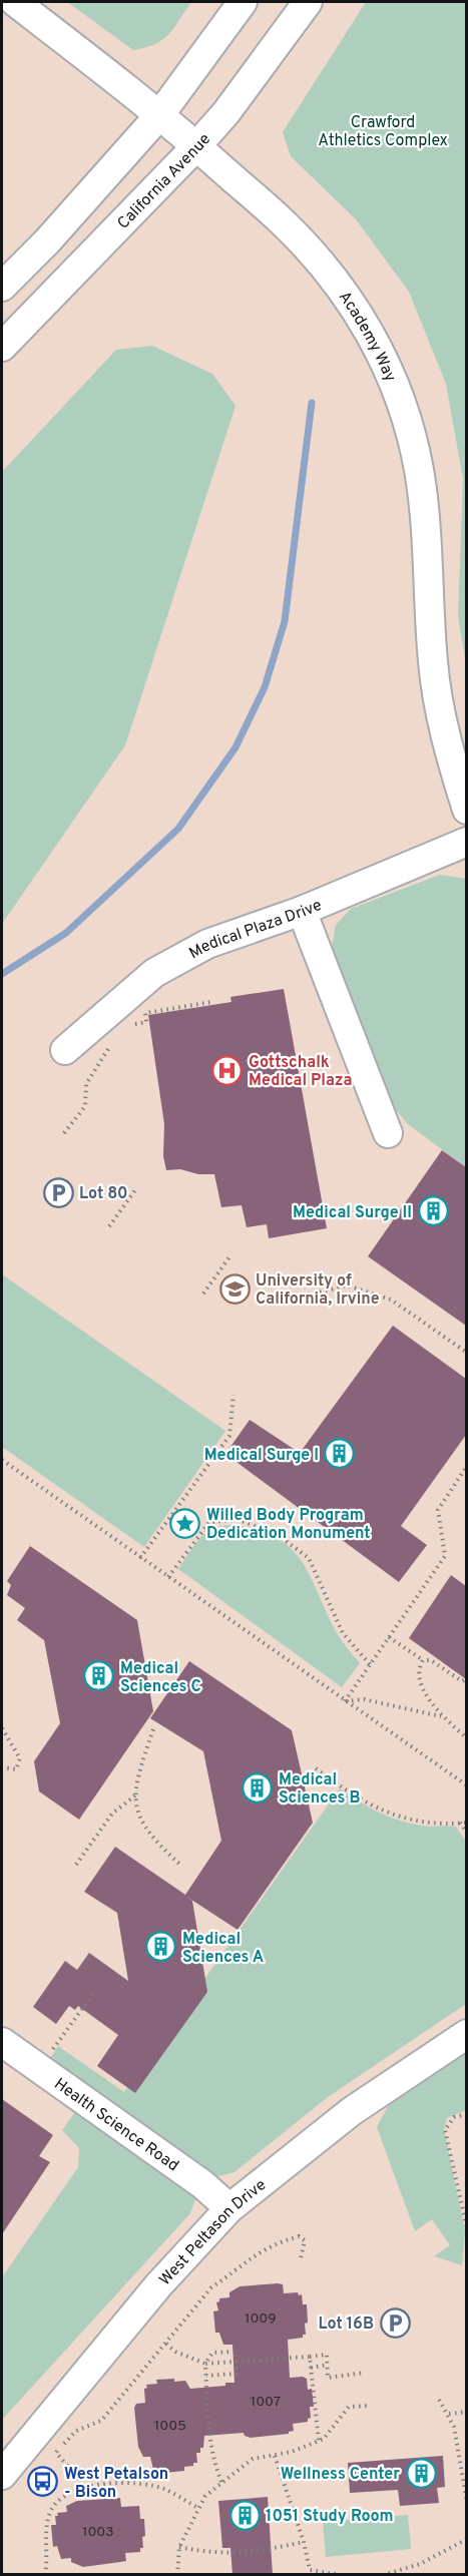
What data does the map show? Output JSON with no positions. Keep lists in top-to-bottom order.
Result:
{
  "streets": {
    "street": [
      "California Avenue",
      "Academy Way",
      "Medical Plaza Drive",
      "Health Science Road",
      "West Peltason Drive"
    ]
  },
  "crossings": [
    ["California Avenue", "Academy Way"],
    ["Health Science Road", "West Peltason Drive"]
  ],
  "parks": ["Crawford Athletics Complex"],
  "places": {
    "hospital": ["Gottschalk Medical Plaza"],
    "parking": ["Lot 80", "Lot 16B"],
    "building": [
      "Medical Surge II",
      "Medical Surge I",
      "Medical Sciences C",
      "Medical Sciences B",
      "Medical Sciences A",
      "Wellness Center",
      "1051 Study Room"
    ],
    "school or university": ["University of California, Irvine"],
    "place": ["Willed Body Program Dedication Monument"],
    "bus stop": ["West Petalson - Bison"]
  },
  "house_numbers": [
    "1009",
    "1007",
    "1005",
    "1003"
  ]
}
